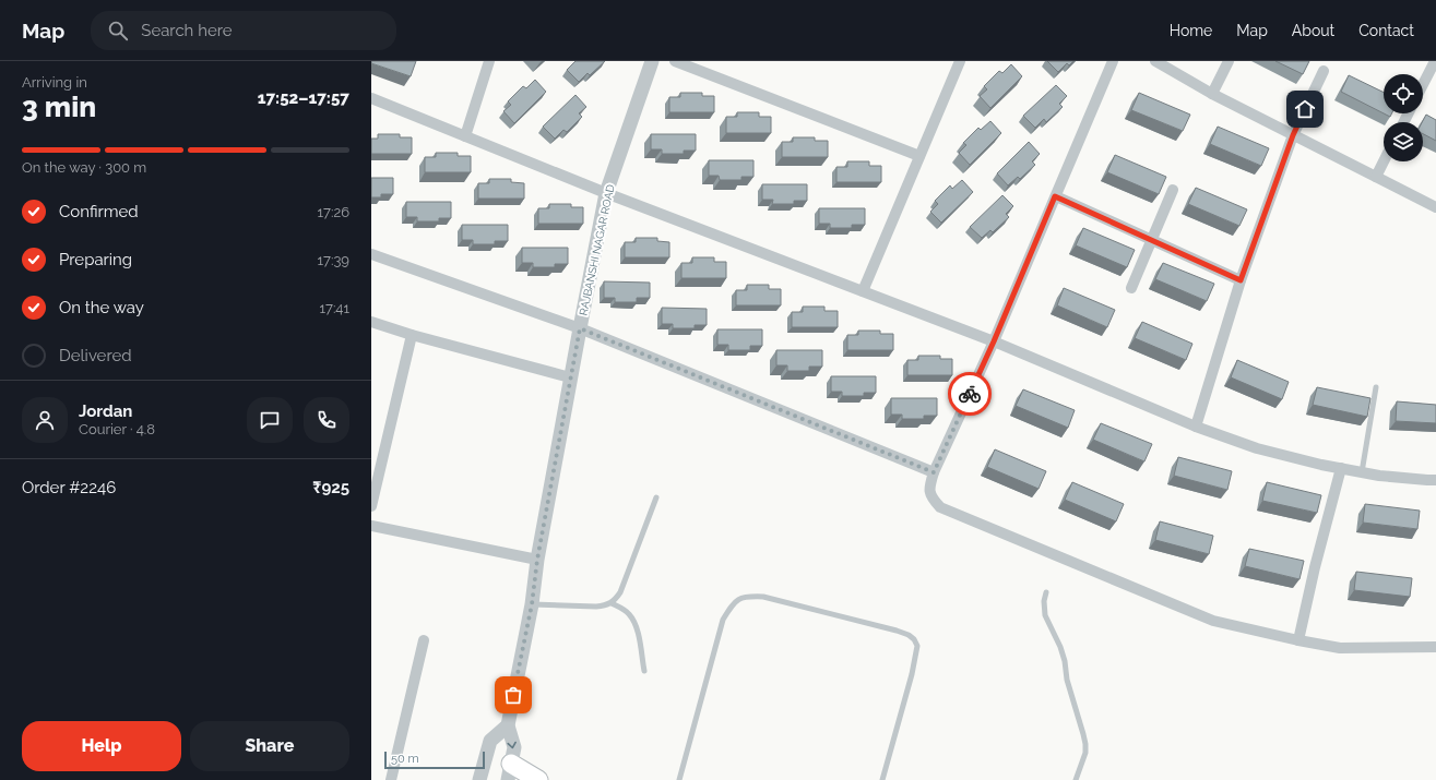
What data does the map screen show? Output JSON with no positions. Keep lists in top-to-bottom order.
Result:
{
  "streets": {
    "street": ["RAJBANSHI NAGAR ROAD"]
  },
  "scale_bar": "50 m",
  "page": {
    "header": "Map",
    "search": "Search here",
    "nav": [
      "Home",
      "Map",
      "About",
      "Contact"
    ],
    "heading": ["3 min", "Arriving in", "17:52–17:57"],
    "panel": [
      "Jordan",
      "Courier · 4.8",
      "Order #2246",
      "₹925"
    ],
    "bar": "On the way · 300 m",
    "list": [
      ["Confirmed", "17:26"],
      ["Preparing", "17:39"],
      ["On the way", "17:41"],
      "Delivered"
    ],
    "buttons": ["Help", "Share"],
    "scale": "50 m"
  }
}
